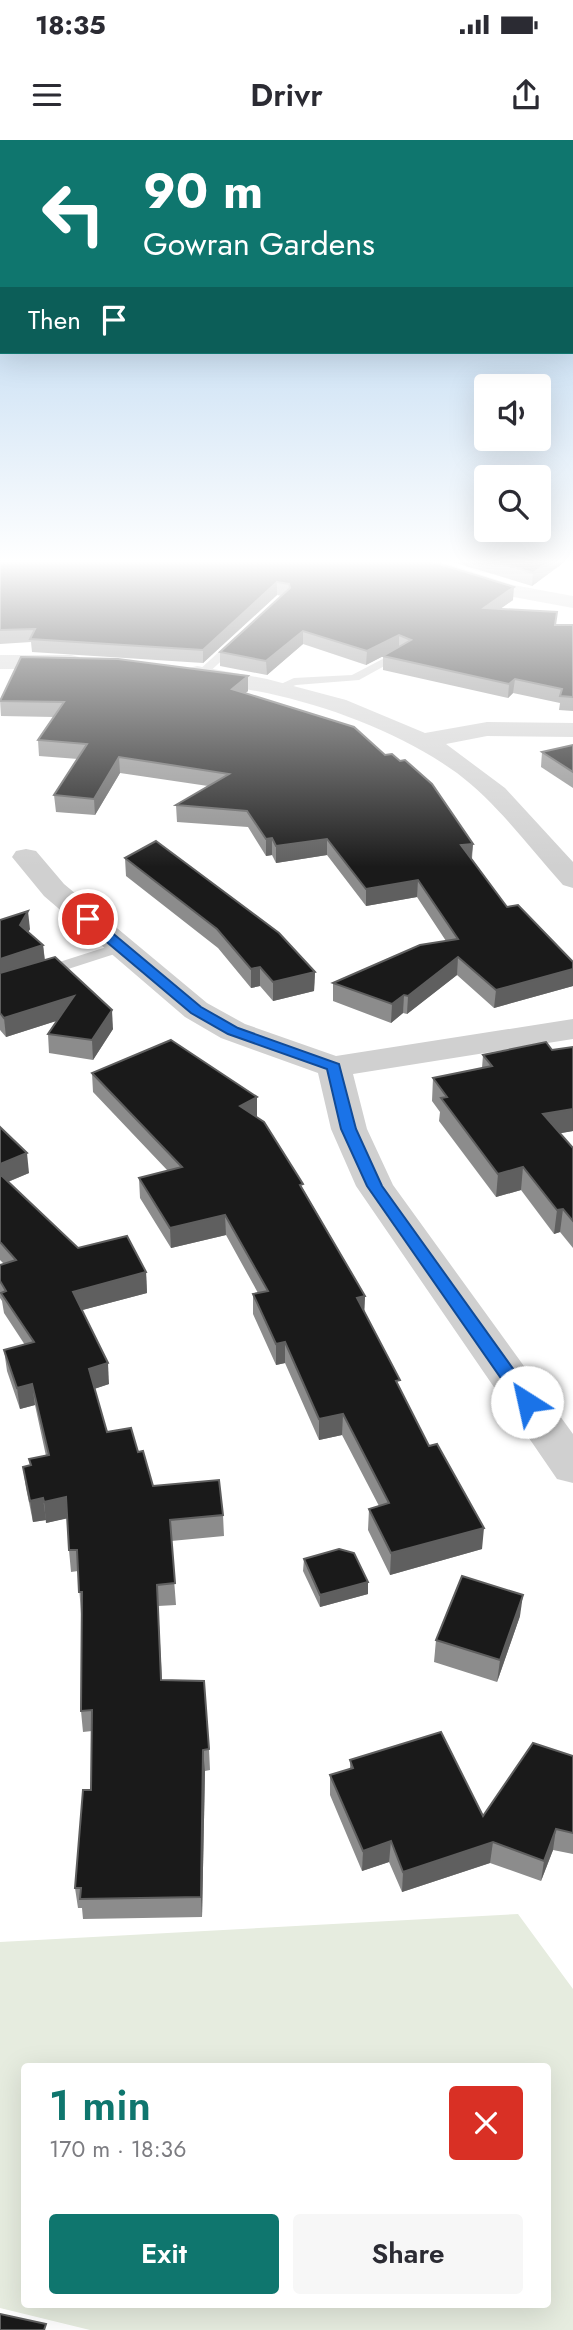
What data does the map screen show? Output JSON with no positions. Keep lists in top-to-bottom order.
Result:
{
  "page": {
    "status": "18:35",
    "header": "Drivr",
    "turn": ["90 m", "Gowran Gardens"],
    "then": "Then",
    "heading": ["1 min", "170 m · 18:36"],
    "buttons": ["Exit", "Share"]
  }
}
